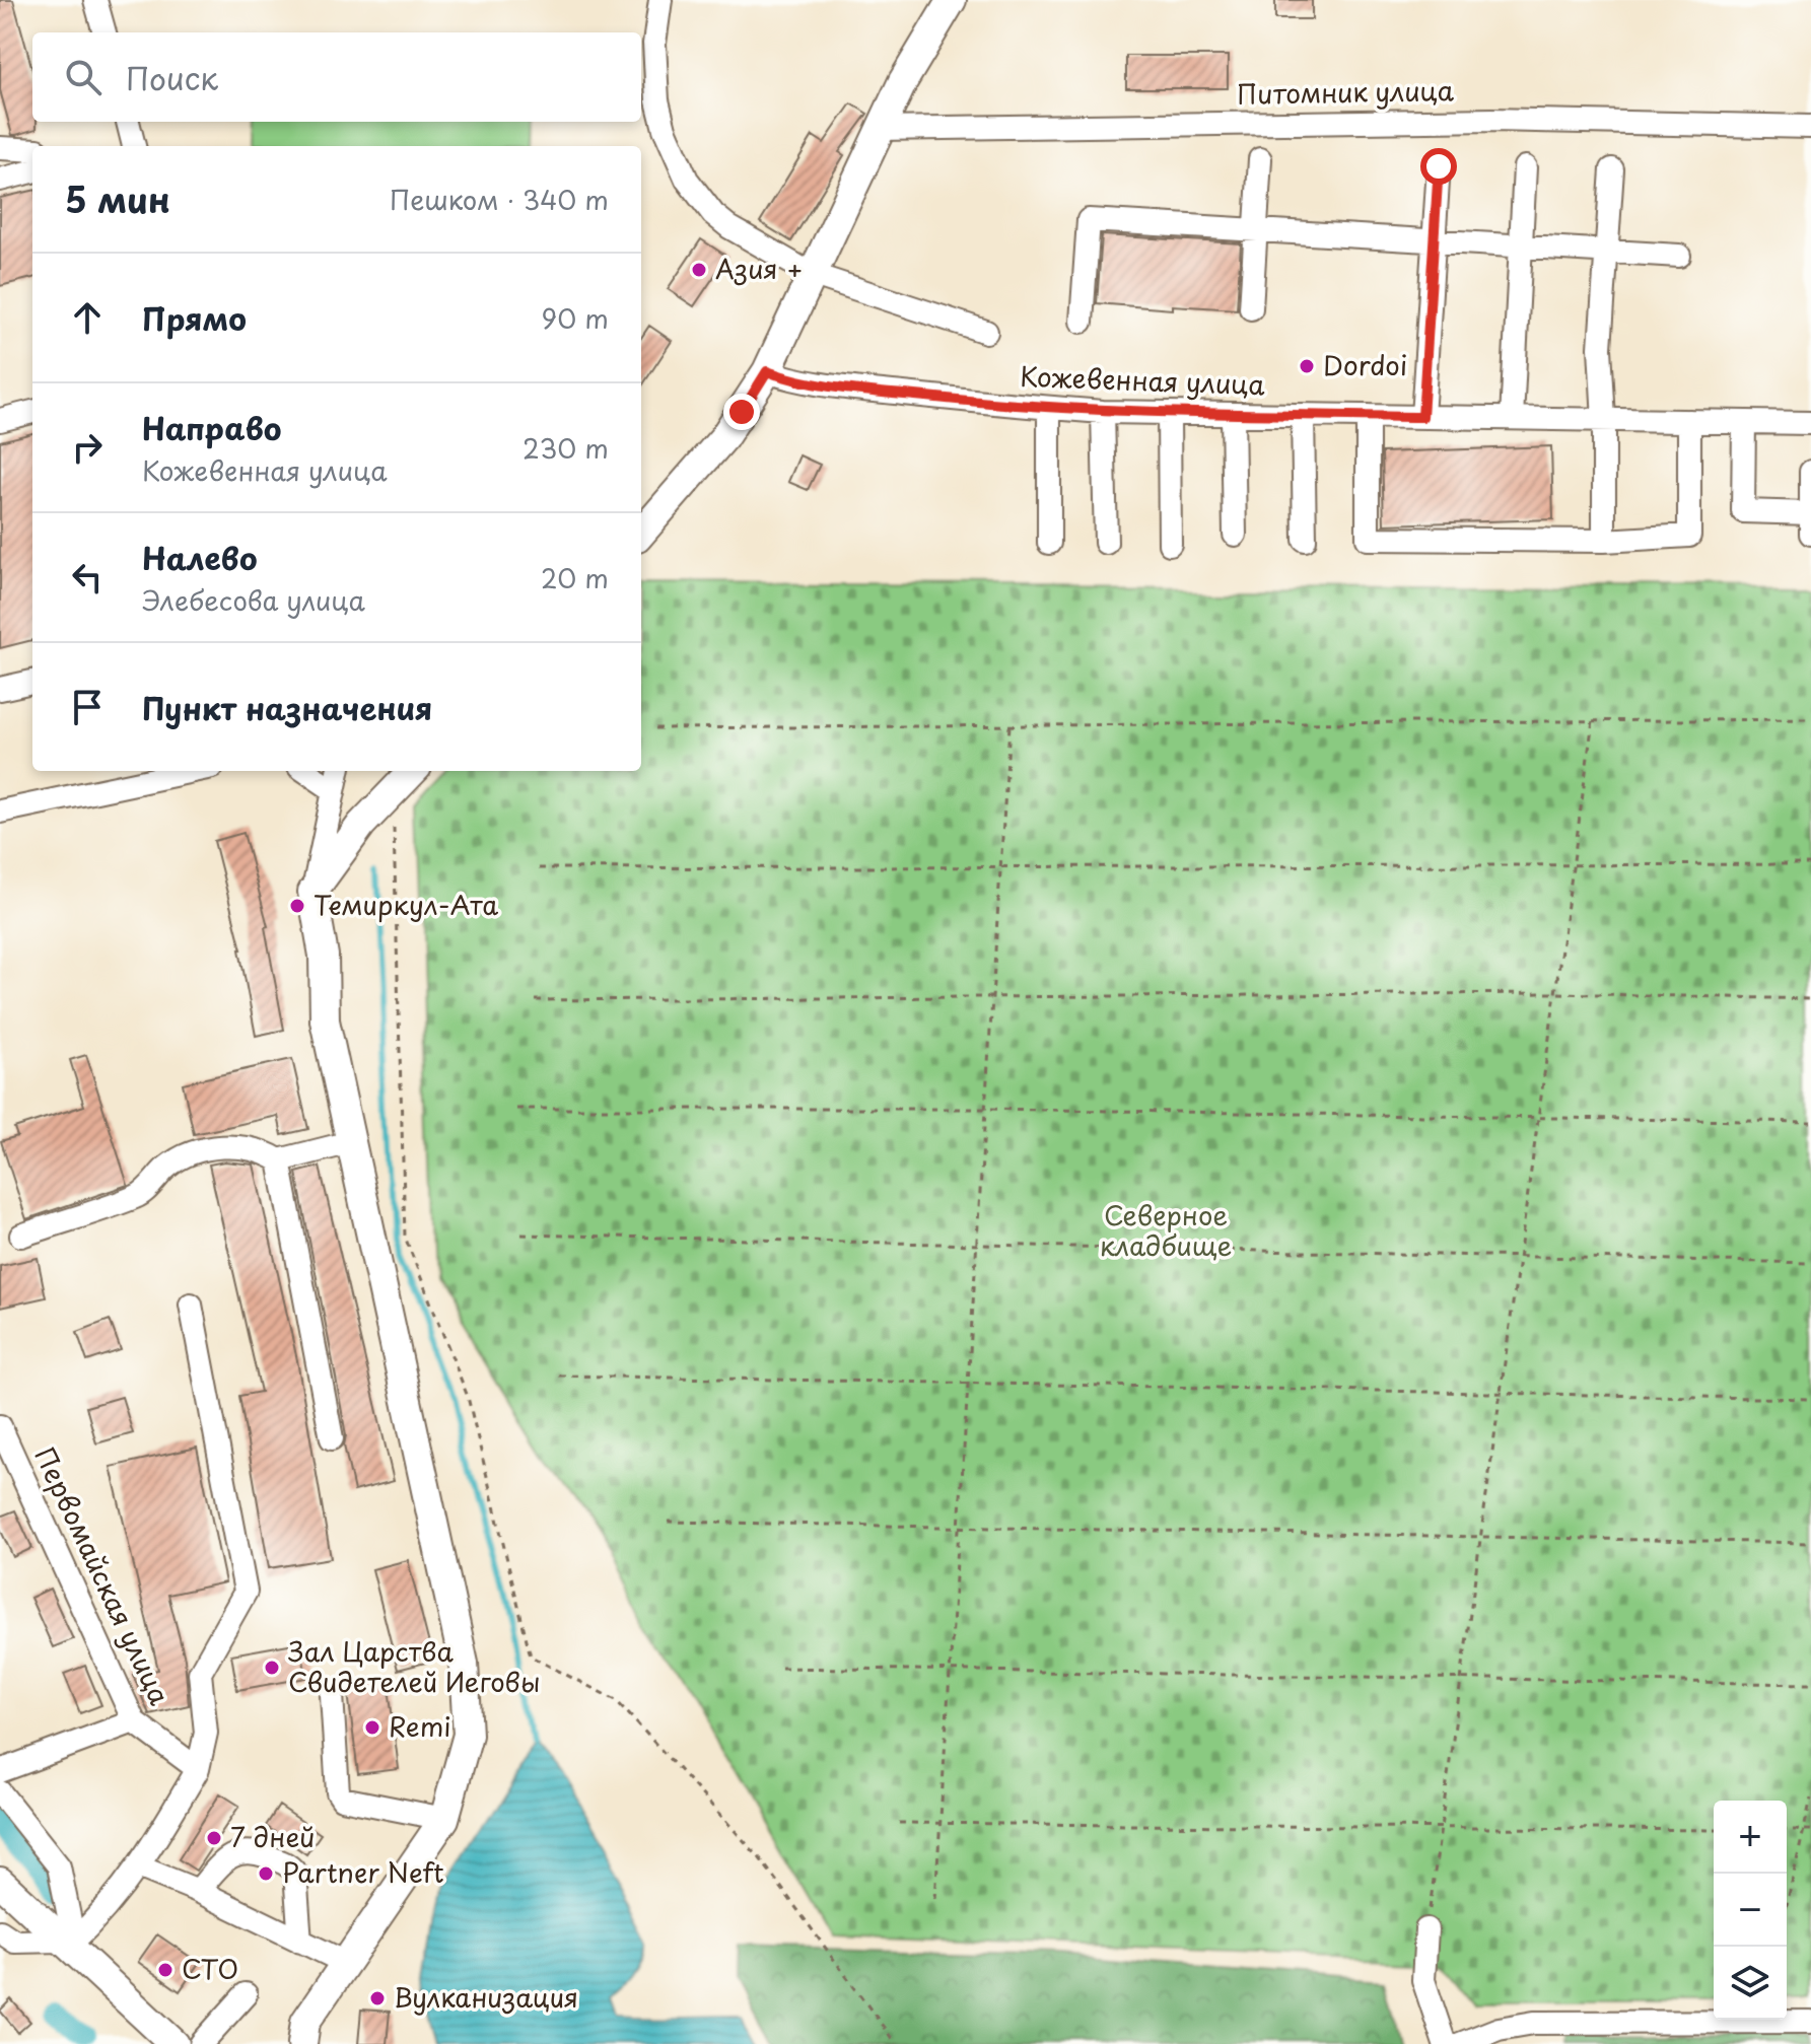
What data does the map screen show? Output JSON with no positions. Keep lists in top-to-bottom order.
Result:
{
  "streets": {
    "street": ["Питомник улица", "Кожевенная улица", "Первомайская улица"]
  },
  "parks": ["Северное кладбище"],
  "places": [
    "Азия +",
    "Dordoi",
    "Темиркул-Ата",
    "Зал Царства Свидетелей Иеговы",
    "Remi",
    "7 дней",
    "Partner Neft",
    "СТО",
    "Вулканизация"
  ],
  "page": {
    "search": "Поиск",
    "heading": ["5 мин", "Пешком · 340 m"],
    "list": [
      ["Прямо", "90 m"],
      ["Направо", "Кожевенная улица", "230 m"],
      ["Налево", "Элебесова улица", "20 m"],
      "Пункт назначения"
    ],
    "map_buttons": ["+", "−"]
  }
}
